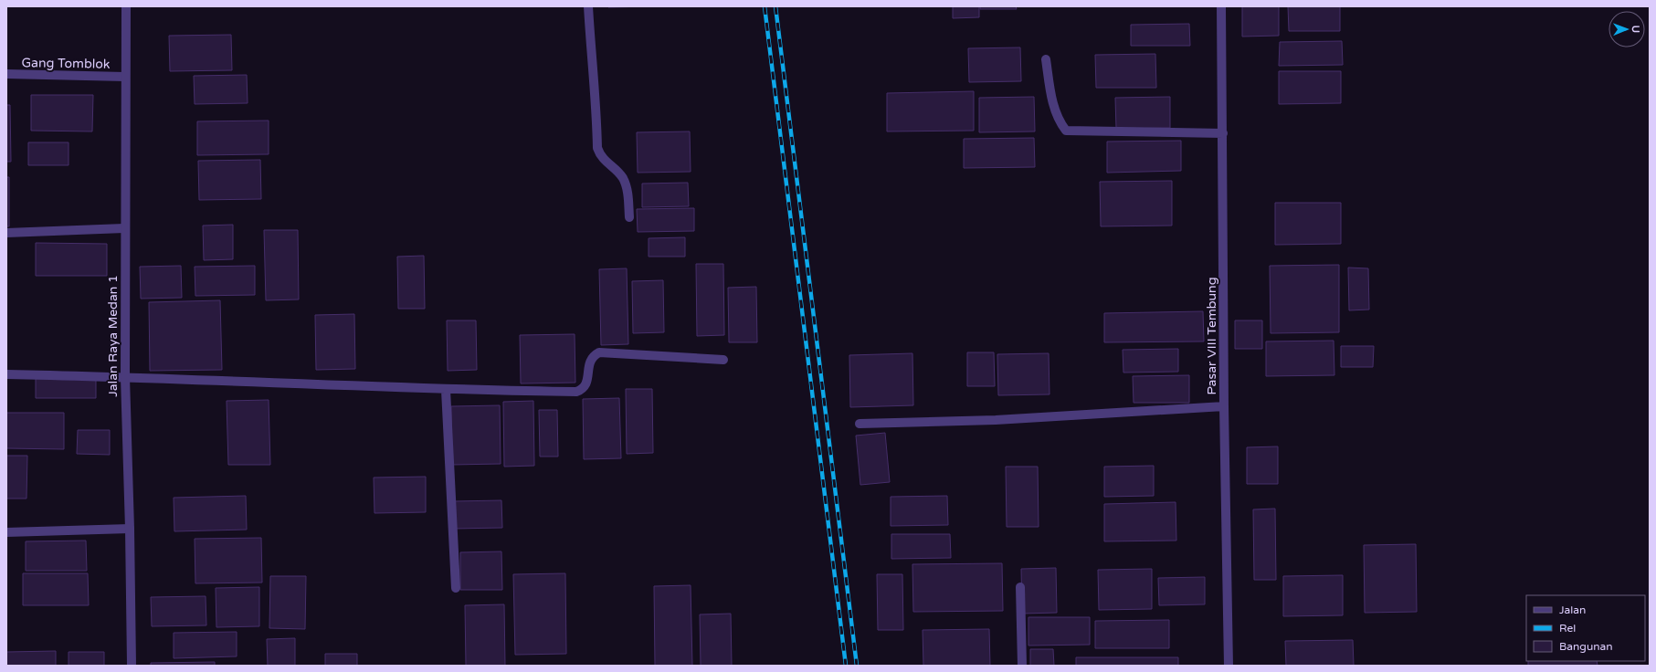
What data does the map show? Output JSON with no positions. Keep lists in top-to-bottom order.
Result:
{
  "streets": {
    "street": ["Gang Tomblok", "Jalan Raya Medan 1", "Pasar VIII Tembung"]
  },
  "crossings": [
    ["Gang Tomblok", "Jalan Raya Medan 1"]
  ],
  "legend": ["Jalan", "Rel", "Bangunan"],
  "north": "right"
}
